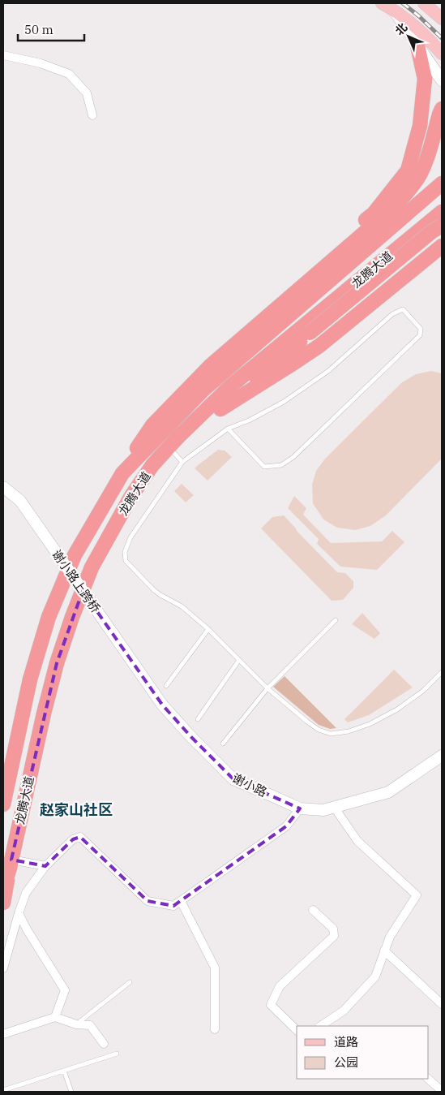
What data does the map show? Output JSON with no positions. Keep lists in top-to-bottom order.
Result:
{
  "streets": {
    "highway": ["龙腾大道"],
    "street": ["谢小路上跨桥", "谢小路"]
  },
  "crossings": [
    ["谢小路上跨桥", "谢小路"]
  ],
  "districts": ["赵家山社区"],
  "legend": ["道路", "公园"],
  "scale_bar": "50 m",
  "north": "top left"
}
